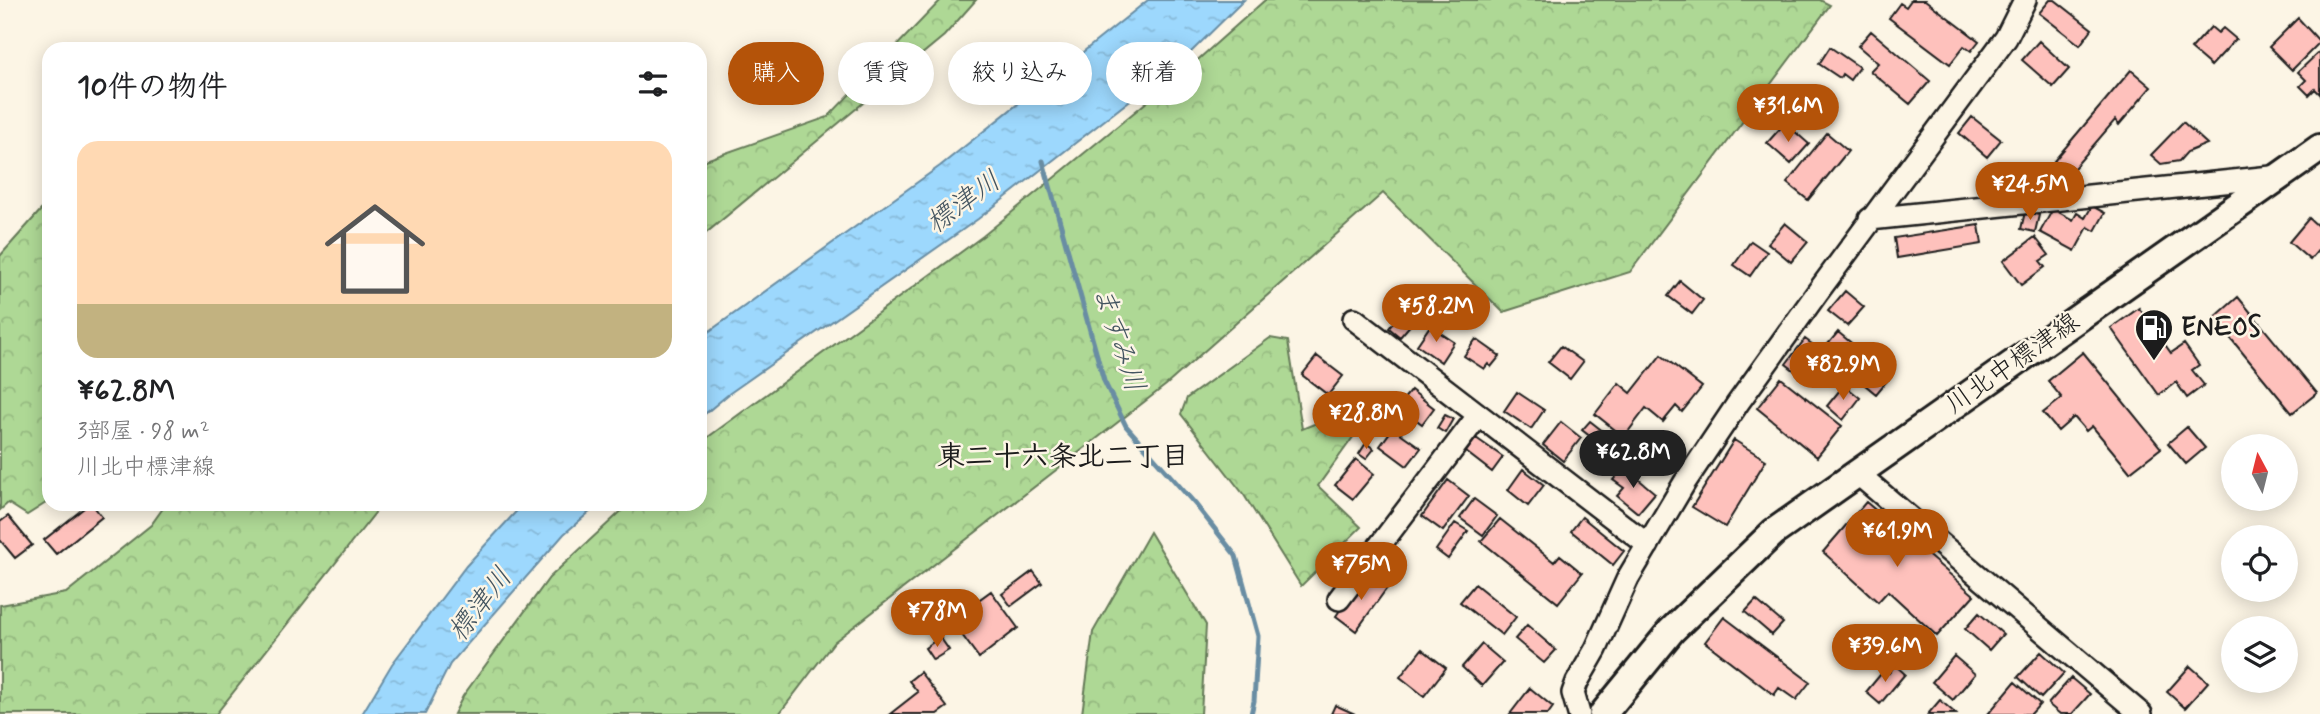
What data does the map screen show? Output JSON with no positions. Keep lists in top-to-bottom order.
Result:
{
  "streets": {
    "main road": ["川北中標津線"]
  },
  "districts": ["東二十六条北二丁目"],
  "water": ["標津川", "ますみ川"],
  "places": {
    "fuel station": ["ENEOS"]
  },
  "north": "top",
  "page": {
    "chip": [
      "購入",
      "賃貸",
      "絞り込み",
      "新着"
    ],
    "heading": "10件の物件",
    "price": [
      "¥31.6M",
      "¥24.5M",
      "¥58.2M",
      "¥82.9M",
      "¥28.8M",
      "¥62.8M",
      "¥61.9M",
      "¥75M",
      "¥78M",
      "¥39.6M"
    ],
    "list": [
      {
        "name": "¥62.8M",
        "note": "3部屋 · 98 m² · 川北中標津線"
      }
    ]
  }
}
